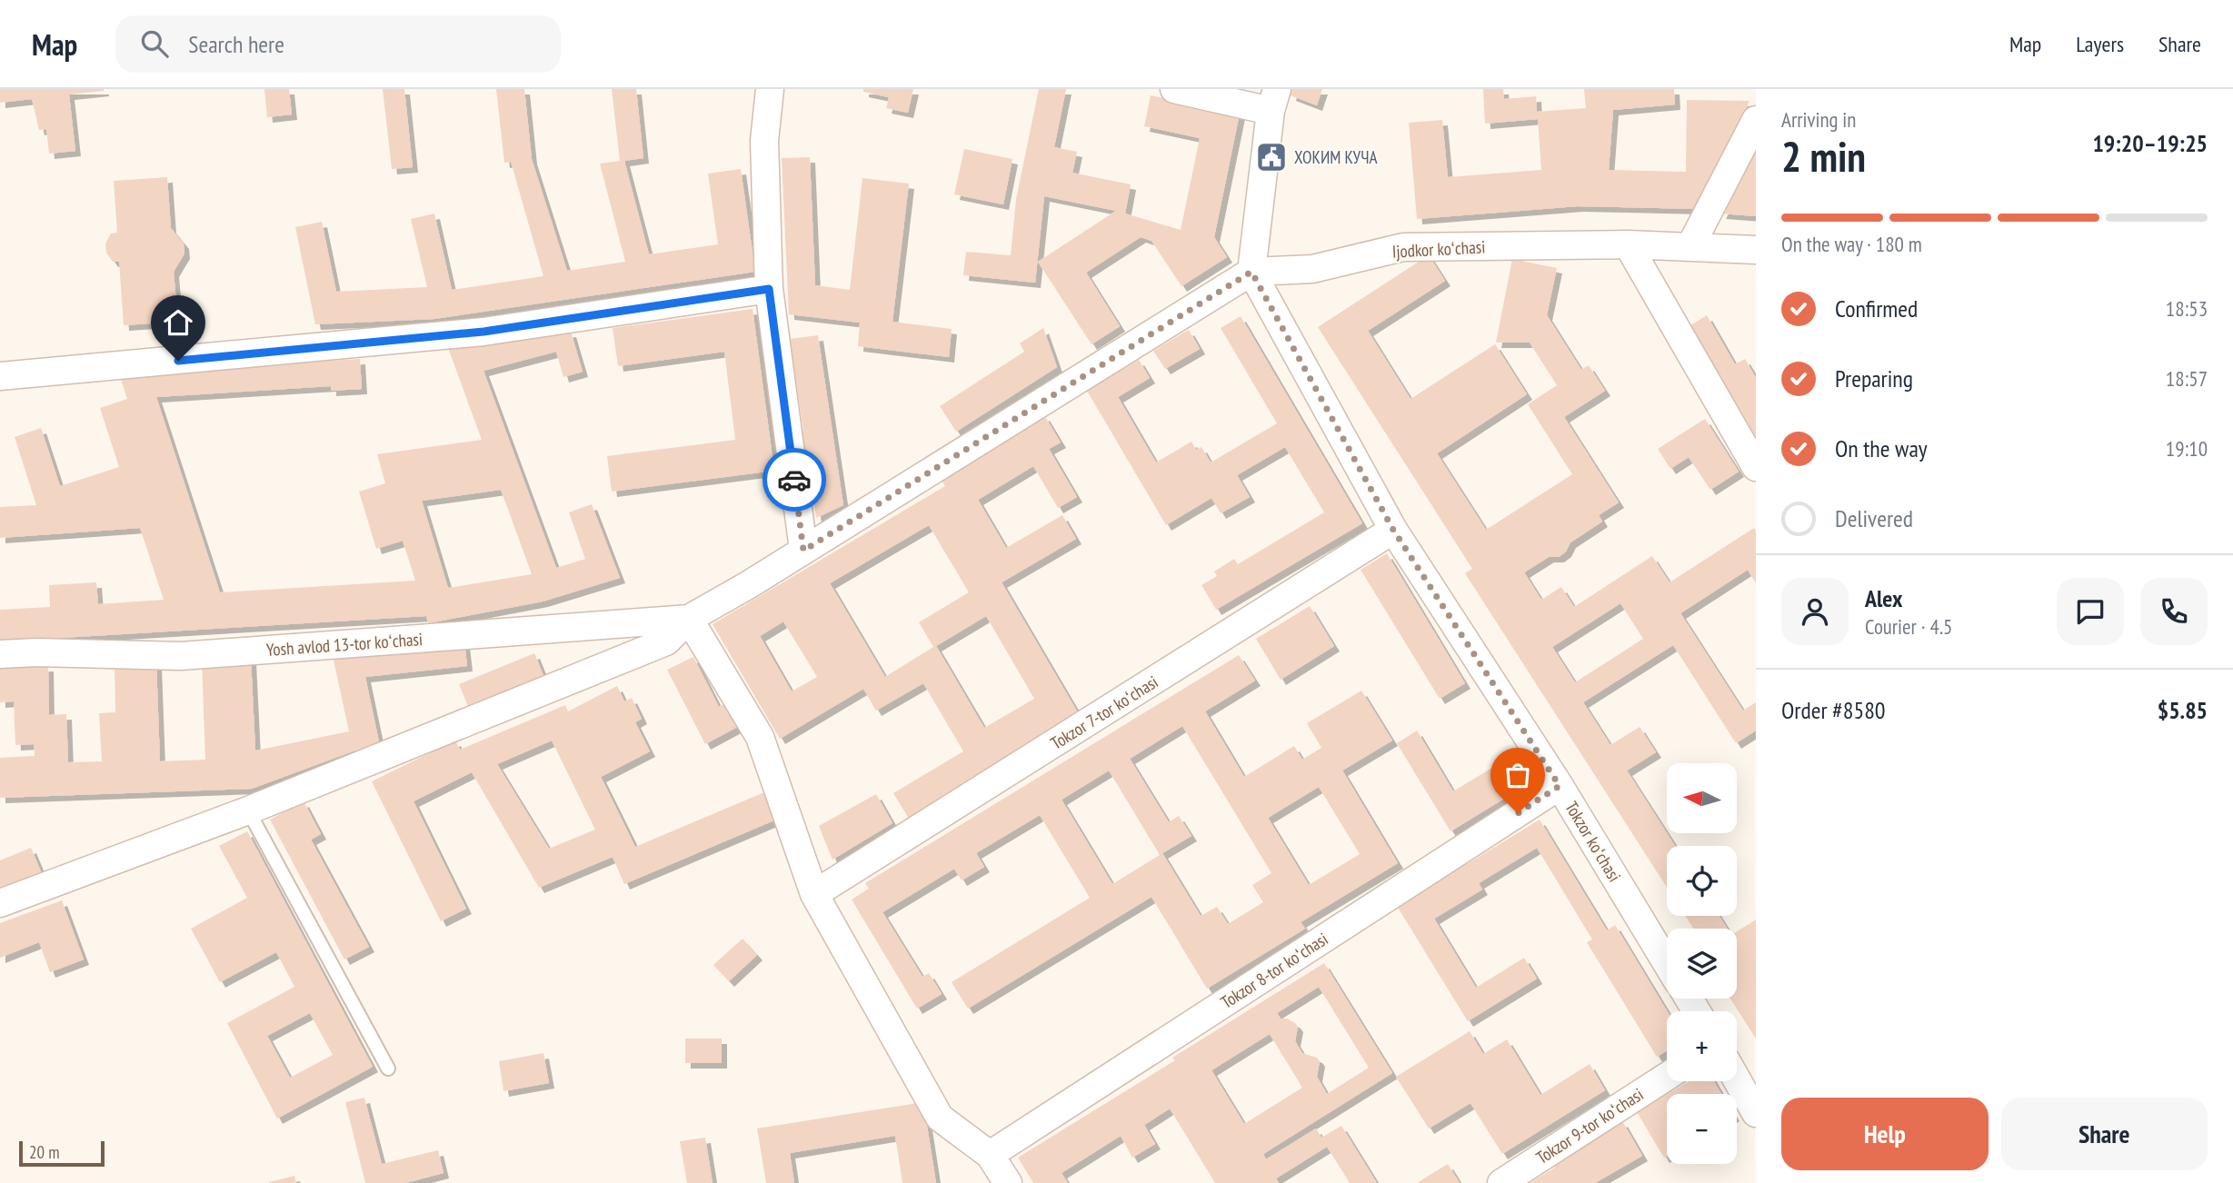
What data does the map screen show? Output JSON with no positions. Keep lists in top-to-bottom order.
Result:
{
  "streets": {
    "street": [
      "Ijodkor koʻchasi",
      "Yosh avlod 13-tor koʻchasi",
      "Tokzor 7-tor koʻchasi",
      "Tokzor koʻchasi",
      "Tokzor 8-tor koʻchasi",
      "Tokzor 9-tor koʻchasi"
    ]
  },
  "crossings": [
    ["Ijodkor koʻchasi", "Tokzor koʻchasi"],
    ["Tokzor 7-tor koʻchasi", "Tokzor koʻchasi"],
    ["Tokzor koʻchasi", "Tokzor 8-tor koʻchasi"]
  ],
  "places": {
    "public building": ["ХОКИМ КУЧА"]
  },
  "scale_bar": "20 m",
  "north": "left",
  "page": {
    "header": "Map",
    "search": "Search here",
    "nav": ["Map", "Layers", "Share"],
    "heading": ["2 min", "Arriving in", "19:20–19:25"],
    "panel": [
      "Alex",
      "Courier · 4.5",
      "Order #8580",
      "$5.85"
    ],
    "bar": "On the way · 180 m",
    "list": [
      ["Confirmed", "18:53"],
      ["Preparing", "18:57"],
      ["On the way", "19:10"],
      "Delivered"
    ],
    "map_buttons": ["+", "−"],
    "buttons": ["Help", "Share"],
    "scale": "20 m"
  }
}
